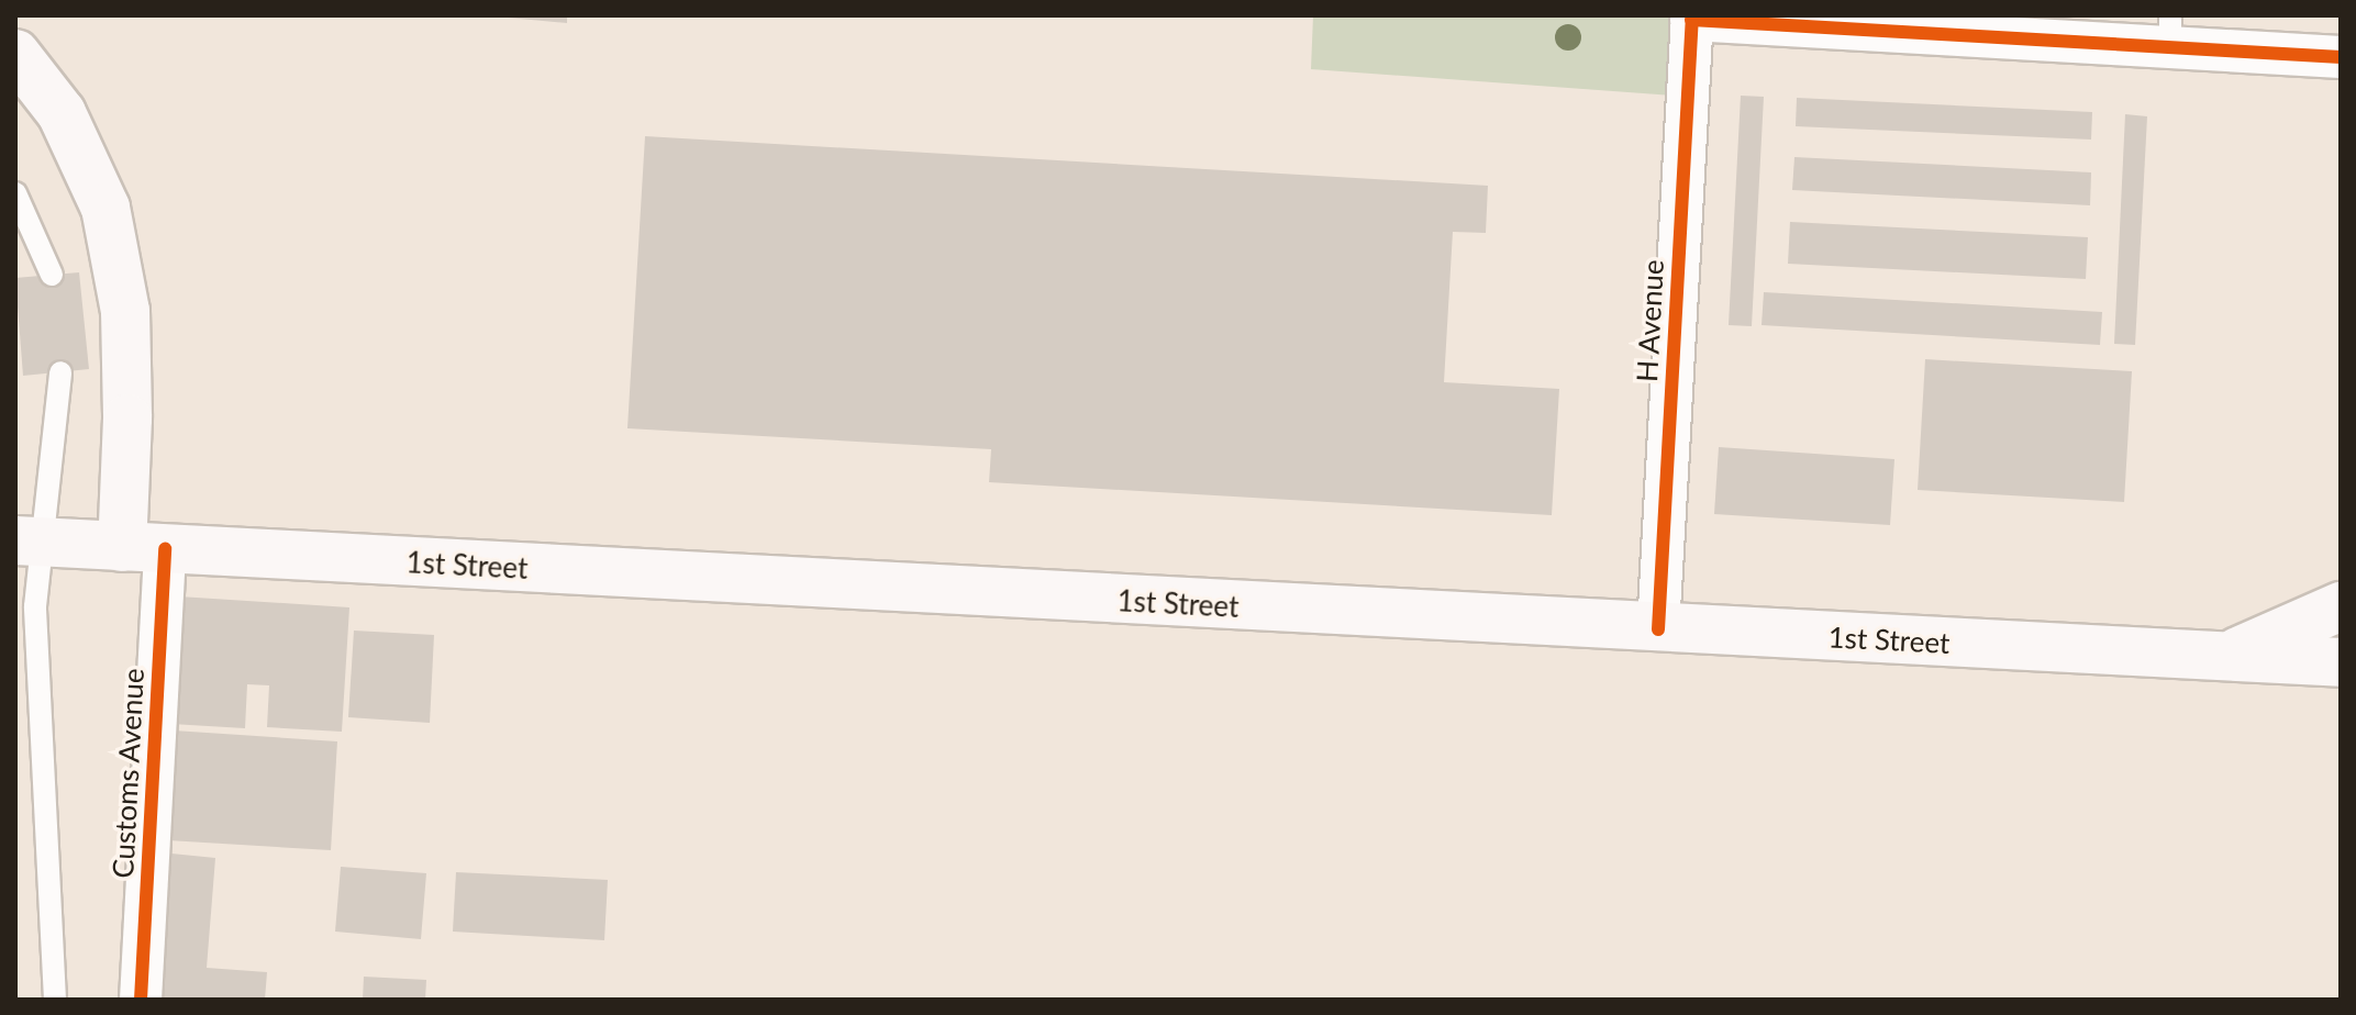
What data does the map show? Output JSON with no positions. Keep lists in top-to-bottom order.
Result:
{
  "streets": {
    "main road": ["1st Street"],
    "street": ["H Avenue", "Customs Avenue"]
  },
  "crossings": [
    ["H Avenue", "1st Street"],
    ["1st Street", "Customs Avenue"]
  ]
}
